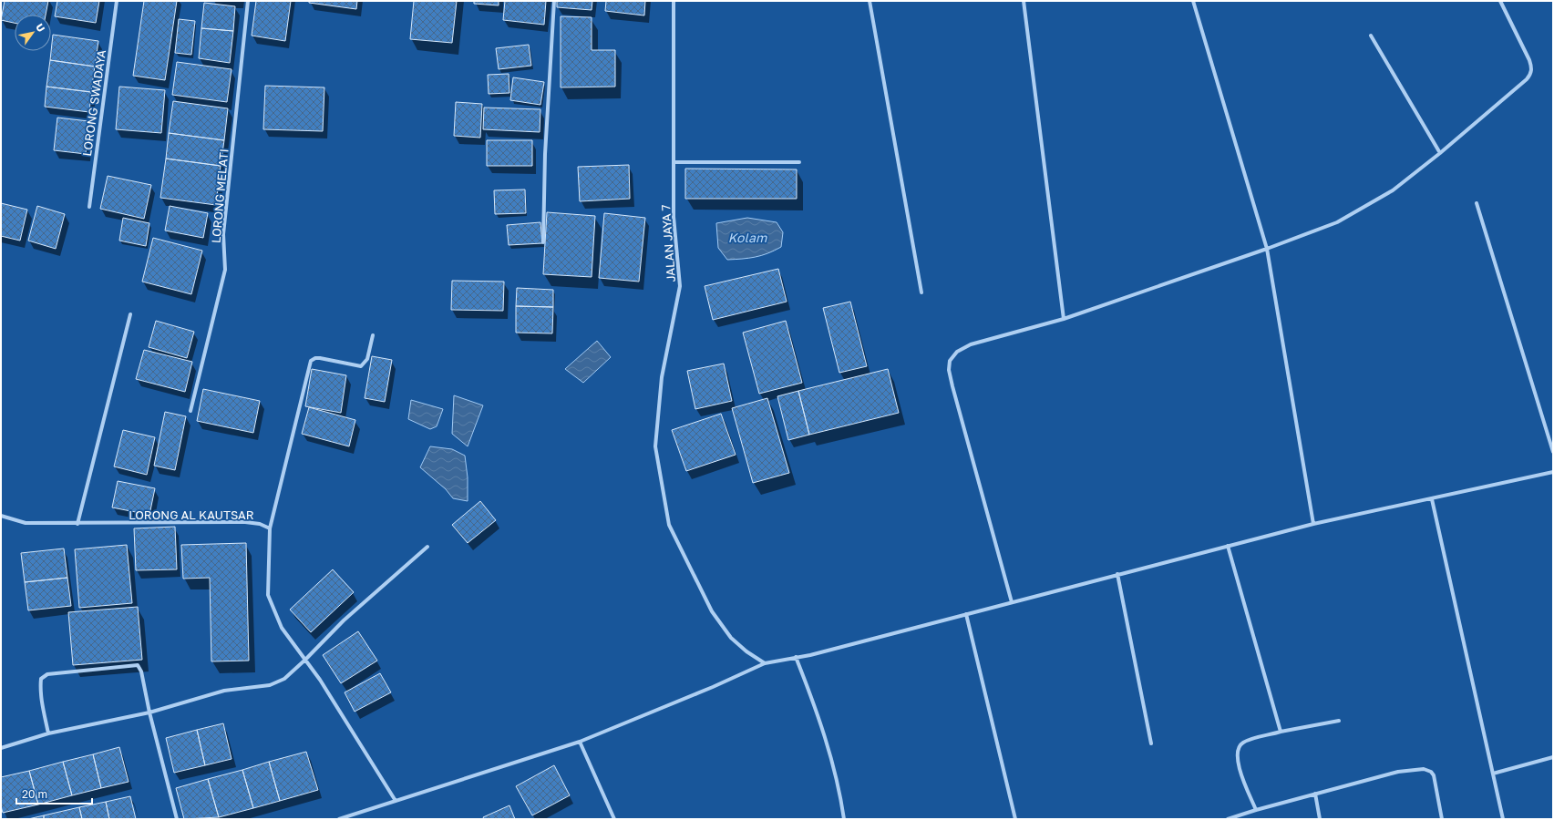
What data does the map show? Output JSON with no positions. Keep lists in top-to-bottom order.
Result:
{
  "streets": {
    "street": [
      "LORONG SWADAYA",
      "LORONG MELATI",
      "JALAN JAYA 7",
      "LORONG AL KAUTSAR"
    ]
  },
  "water": ["Kolam"],
  "scale_bar": "20 m",
  "north": "top right"
}
